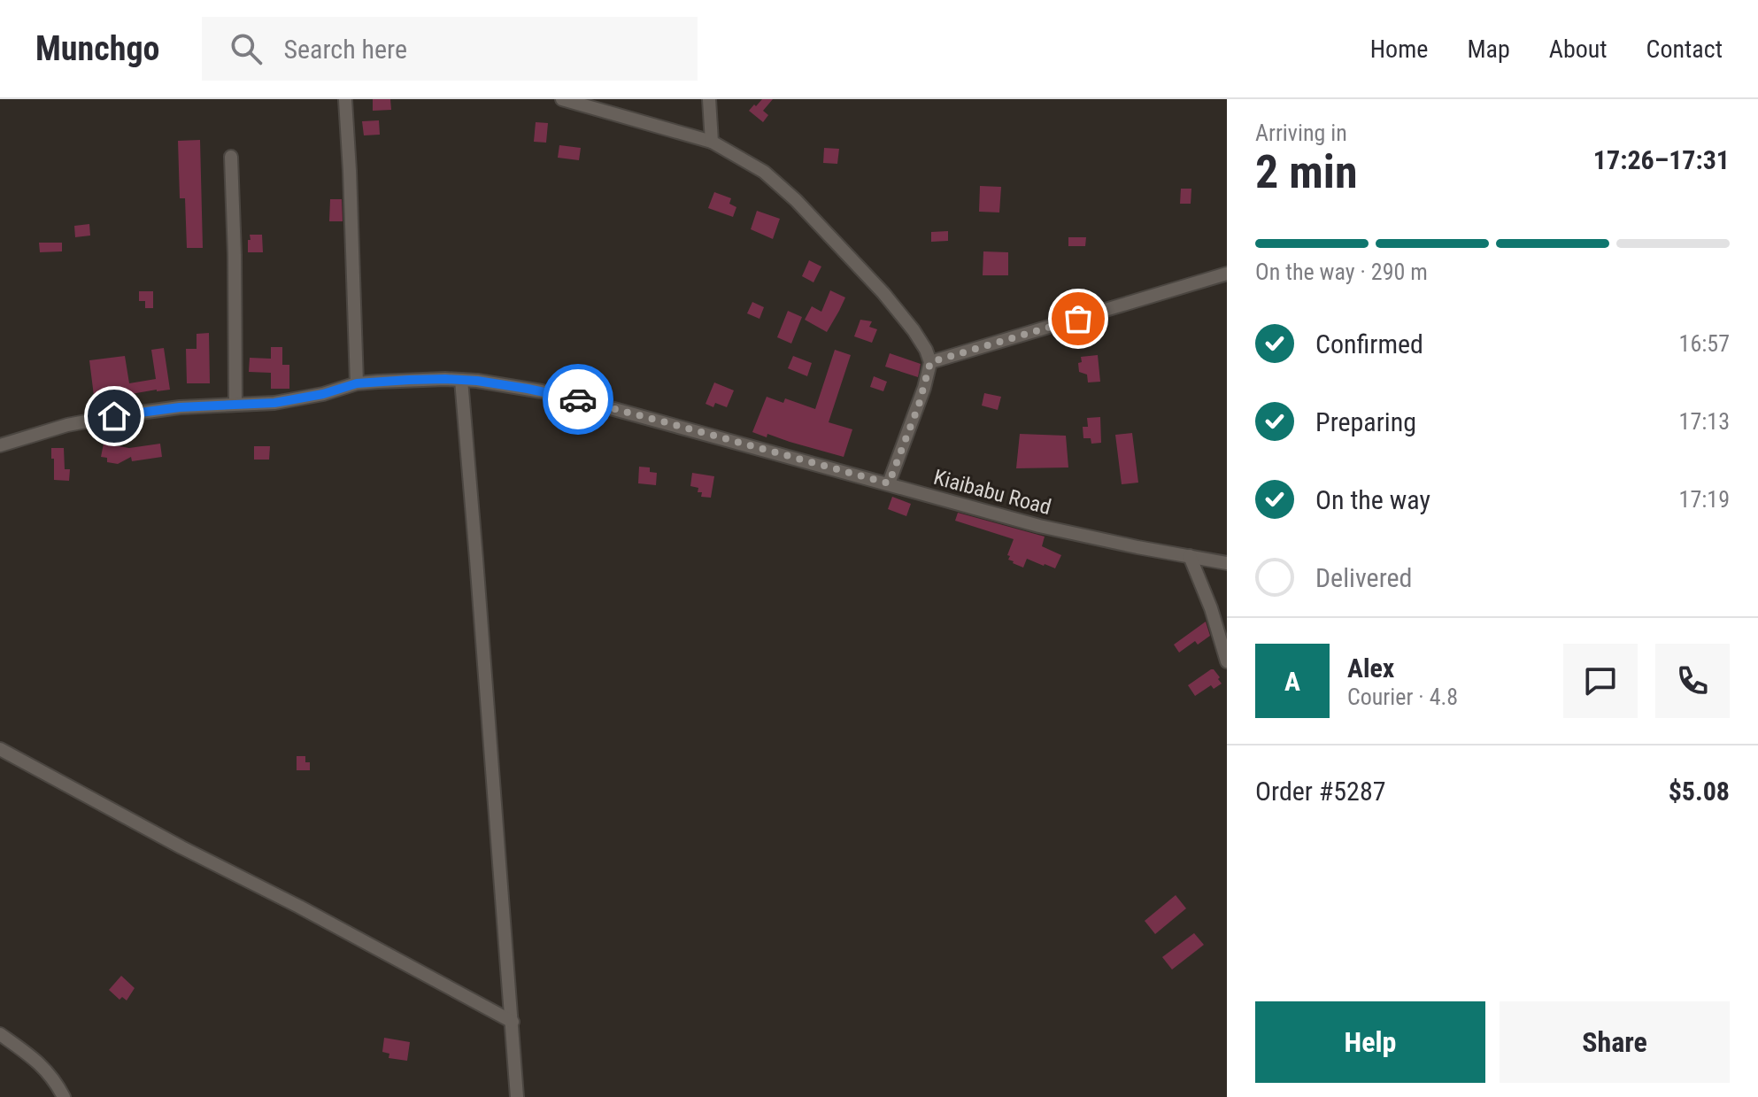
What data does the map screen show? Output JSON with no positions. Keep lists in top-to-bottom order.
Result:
{
  "streets": {
    "street": ["Kiaibabu Road"]
  },
  "page": {
    "header": "Munchgo",
    "search": "Search here",
    "nav": [
      "Home",
      "Map",
      "About",
      "Contact"
    ],
    "heading": ["2 min", "Arriving in", "17:26–17:31"],
    "panel": [
      "Alex",
      "Courier · 4.8",
      "Order #5287",
      "$5.08"
    ],
    "bar": "On the way · 290 m",
    "list": [
      ["Confirmed", "16:57"],
      ["Preparing", "17:13"],
      ["On the way", "17:19"],
      "Delivered"
    ],
    "round": "A",
    "buttons": ["Help", "Share"]
  }
}
